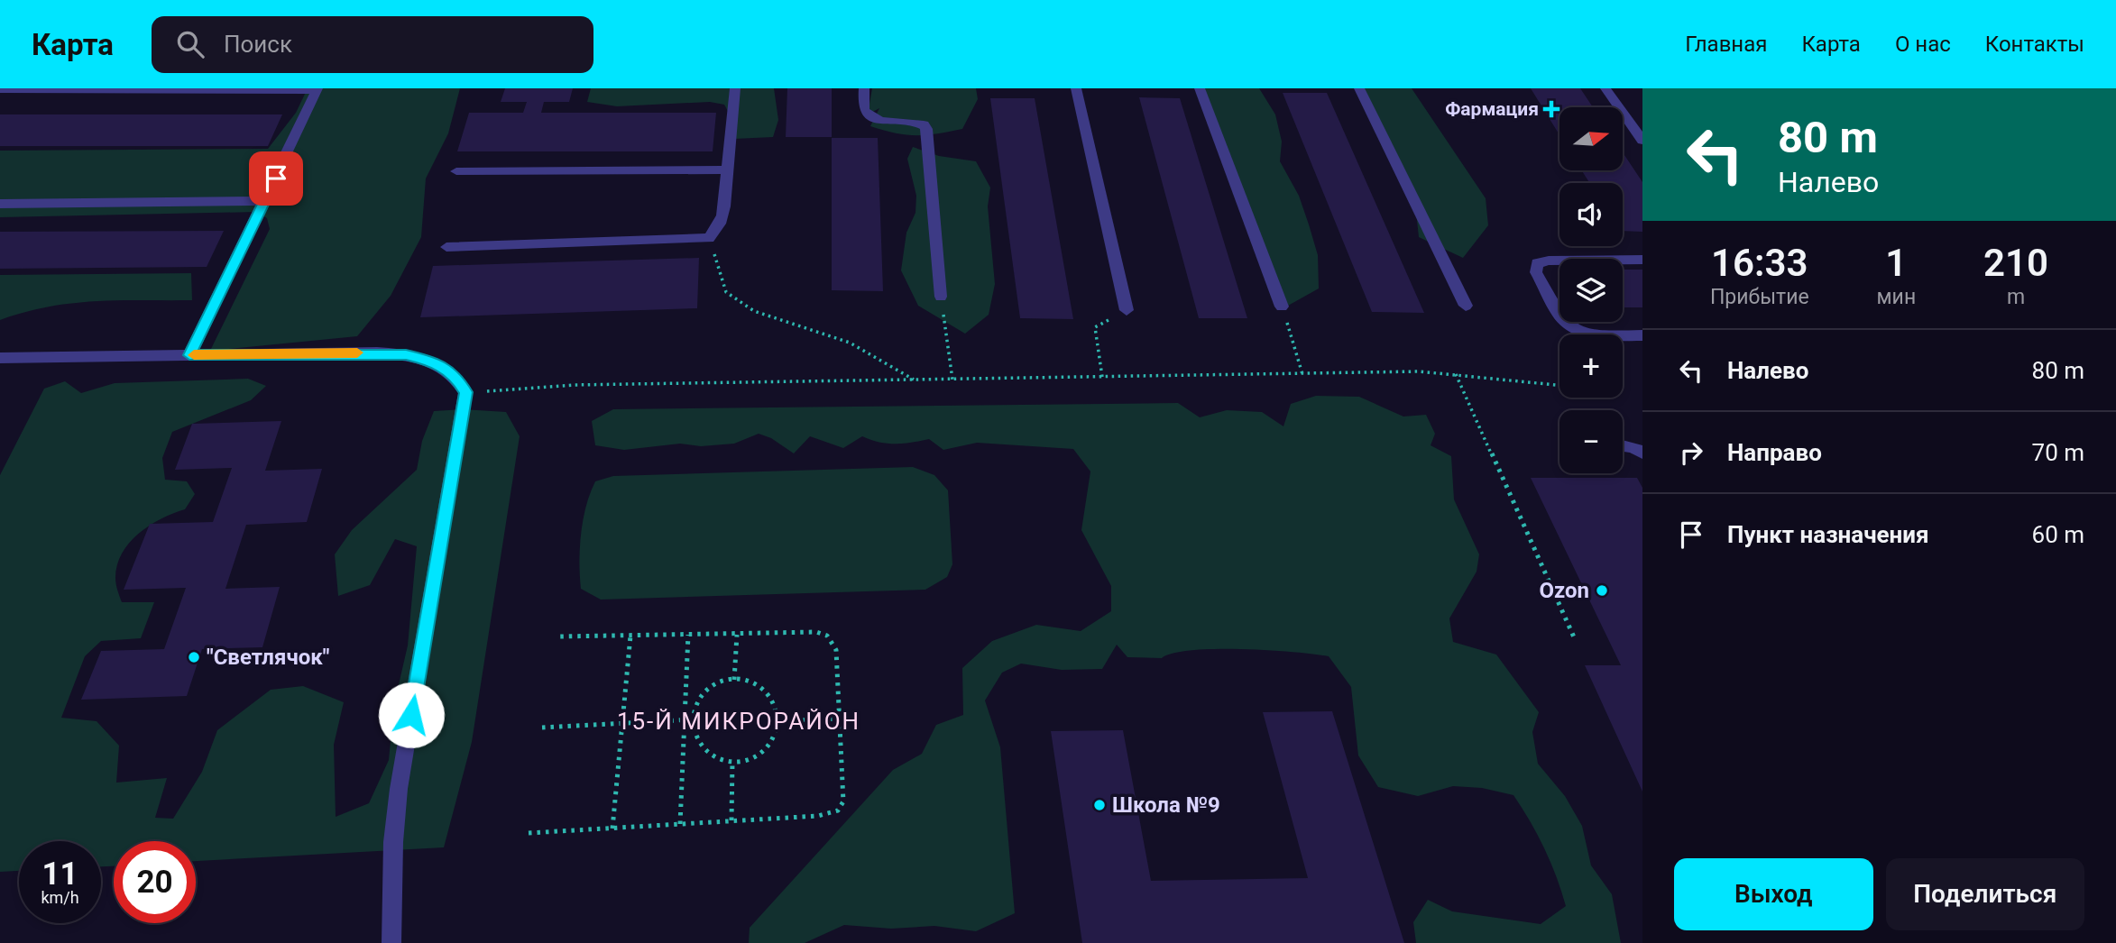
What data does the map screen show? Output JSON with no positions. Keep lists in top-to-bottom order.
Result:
{
  "districts": ["15-Й МИКРОРАЙОН"],
  "places": {
    "health": ["Фармация"],
    "other": ["Ozon", "\"Светлячок\"", "Школа №9"]
  },
  "north": "right",
  "page": {
    "header": "Карта",
    "search": "Поиск",
    "nav": [
      "Главная",
      "Карта",
      "О нас",
      "Контакты"
    ],
    "turn": ["80 m", "Налево"],
    "map_buttons": ["+", "−"],
    "eta": [
      "16:33",
      "Прибытие",
      "1",
      "мин",
      "210",
      "m"
    ],
    "list": [
      {
        "name": "Налево",
        "value": "80 m"
      },
      {
        "name": "Направо",
        "value": "70 m"
      },
      {
        "name": "Пункт назначения",
        "value": "60 m"
      }
    ],
    "speed": "11 km/h",
    "limit": "20",
    "buttons": ["Выход", "Поделиться"]
  }
}
